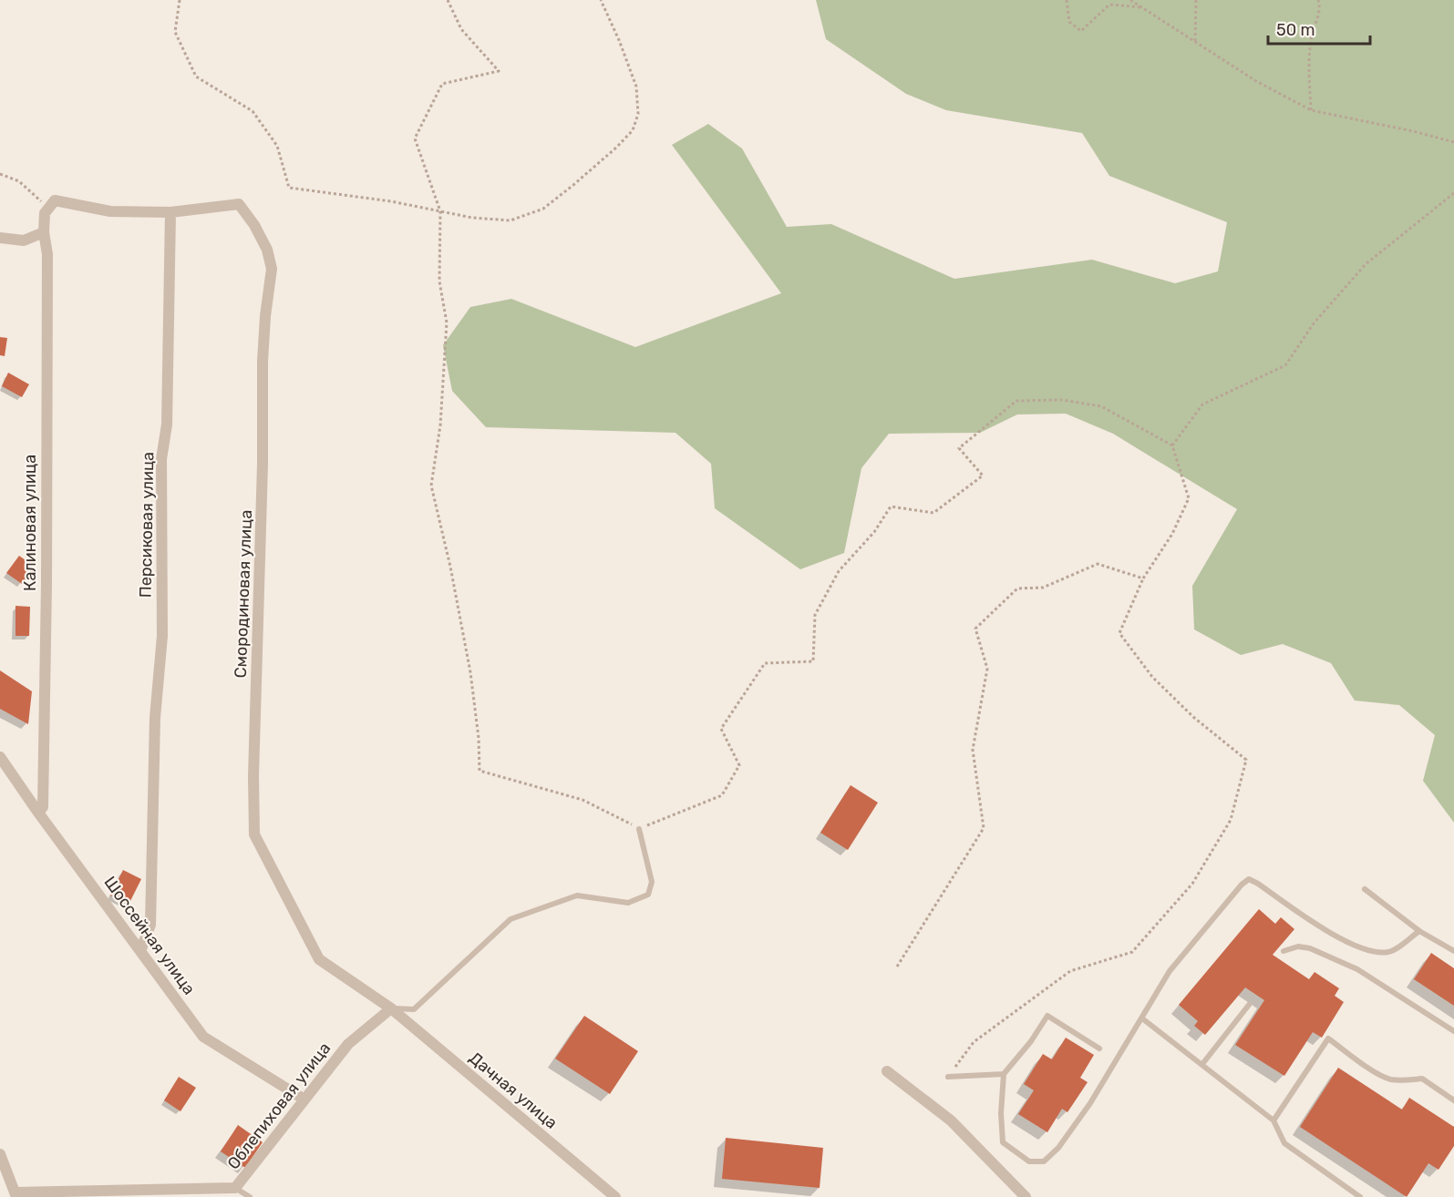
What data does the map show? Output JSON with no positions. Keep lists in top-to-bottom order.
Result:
{
  "streets": {
    "street": [
      "Калиновая улица",
      "Персиковая улица",
      "Смородиновая улица",
      "Шоссейная улица",
      "Дачная улица",
      "Облепиховая улица"
    ]
  },
  "crossings": [
    ["Калиновая улица", "Шоссейная улица"],
    ["Персиковая улица", "Смородиновая улица"],
    ["Персиковая улица", "Шоссейная улица"],
    ["Смородиновая улица", "Дачная улица"],
    ["Смородиновая улица", "Облепиховая улица"],
    ["Шоссейная улица", "Облепиховая улица"],
    ["Дачная улица", "Облепиховая улица"]
  ],
  "scale_bar": "50 m"
}
